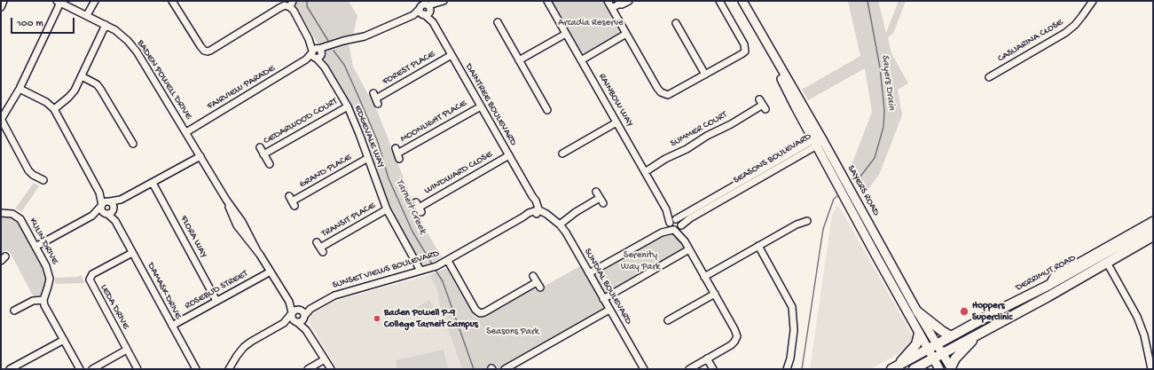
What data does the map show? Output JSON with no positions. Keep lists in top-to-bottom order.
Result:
{
  "streets": {
    "highway": ["DERRIMUT ROAD"],
    "main road": ["SAYERS ROAD"],
    "street": [
      "CASUARINA CLOSE",
      "FOREST PLACE",
      "BADEN POWELL DRIVE",
      "FAIRVIEW PARADE",
      "RAINBOW WAY",
      "DAINTREE BOULEVARD",
      "CEDARWOOD COURT",
      "MOONLIGHT PLACE",
      "SUMMER COURT",
      "EDGEVALE WAY",
      "SEASONS BOULEVARD",
      "GRAND PLACE",
      "WINDWARD CLOSE",
      "TRANSIT PLACE",
      "FLORA WAY",
      "KULIN DRIVE",
      "SUNSET VIEWS BOULEVARD",
      "SUNDIAL BOULEVARD",
      "ROSEBUD STREET",
      "DAMASK DRIVE",
      "LEDA DRIVE"
    ]
  },
  "crossings": [
    ["FOREST PLACE", "DAINTREE BOULEVARD"],
    ["BADEN POWELL DRIVE", "FAIRVIEW PARADE"],
    ["BADEN POWELL DRIVE", "SUNSET VIEWS BOULEVARD"],
    ["BADEN POWELL DRIVE", "ROSEBUD STREET"],
    ["FAIRVIEW PARADE", "DAINTREE BOULEVARD"],
    ["FAIRVIEW PARADE", "EDGEVALE WAY"],
    ["RAINBOW WAY", "SUMMER COURT"],
    ["RAINBOW WAY", "SEASONS BOULEVARD"],
    ["DAINTREE BOULEVARD", "MOONLIGHT PLACE"],
    ["DAINTREE BOULEVARD", "WINDWARD CLOSE"],
    ["DAINTREE BOULEVARD", "SUNSET VIEWS BOULEVARD"],
    ["DAINTREE BOULEVARD", "SUNDIAL BOULEVARD"],
    ["CEDARWOOD COURT", "EDGEVALE WAY"],
    ["EDGEVALE WAY", "GRAND PLACE"],
    ["EDGEVALE WAY", "TRANSIT PLACE"],
    ["EDGEVALE WAY", "SUNSET VIEWS BOULEVARD"],
    ["SEASONS BOULEVARD", "SAYERS ROAD"],
    ["SAYERS ROAD", "DERRIMUT ROAD"],
    ["FLORA WAY", "ROSEBUD STREET"],
    ["SUNSET VIEWS BOULEVARD", "SUNDIAL BOULEVARD"],
    ["ROSEBUD STREET", "DAMASK DRIVE"],
    ["DAMASK DRIVE", "LEDA DRIVE"]
  ],
  "water": ["Sayers Drain", "Tarneit Creek"],
  "parks": ["Arcadia Reserve", "Serenity Way Park", "Seasons Park"],
  "places": ["Hoppers Superclinic", "Baden Powell P-9 College Tarneit Campus"],
  "scale_bar": "100 m"
}
